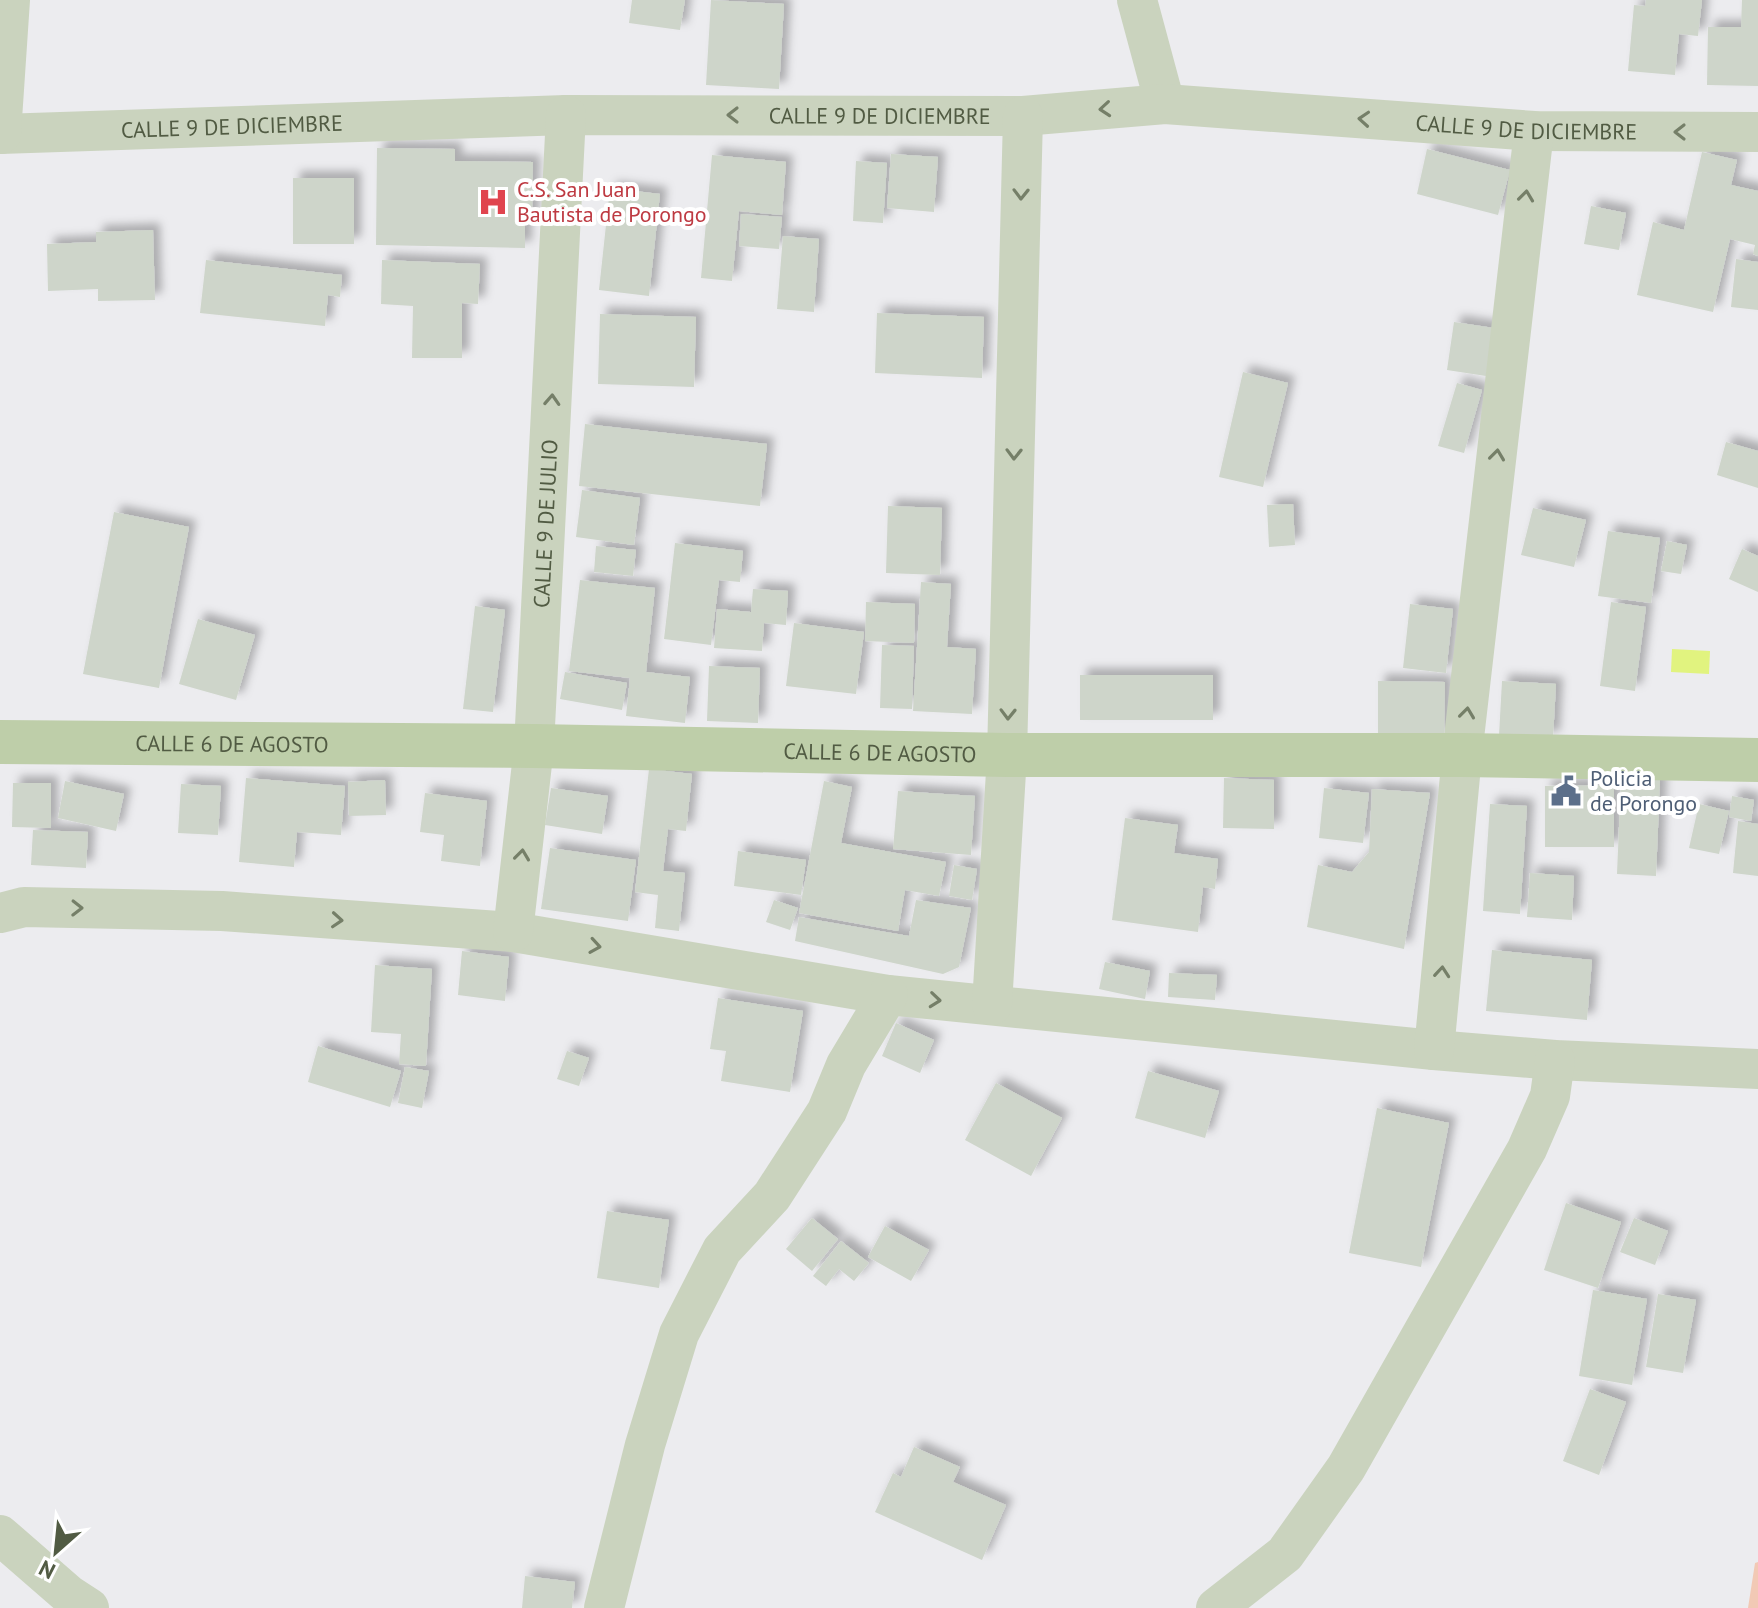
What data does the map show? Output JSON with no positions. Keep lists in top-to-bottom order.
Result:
{
  "streets": {
    "main road": ["CALLE 6 DE AGOSTO"],
    "street": ["CALLE 9 DE DICIEMBRE", "CALLE 9 DE JULIO"]
  },
  "crossings": [
    ["CALLE 9 DE DICIEMBRE", "CALLE 9 DE JULIO"],
    ["CALLE 9 DE JULIO", "CALLE 6 DE AGOSTO"]
  ],
  "one_way": ["CALLE 9 DE DICIEMBRE", "CALLE 9 DE JULIO"],
  "places": {
    "hospital": ["C.S. San Juan Bautista de Porongo"],
    "public building": ["Policia de Porongo"]
  },
  "north": "bottom left"
}
